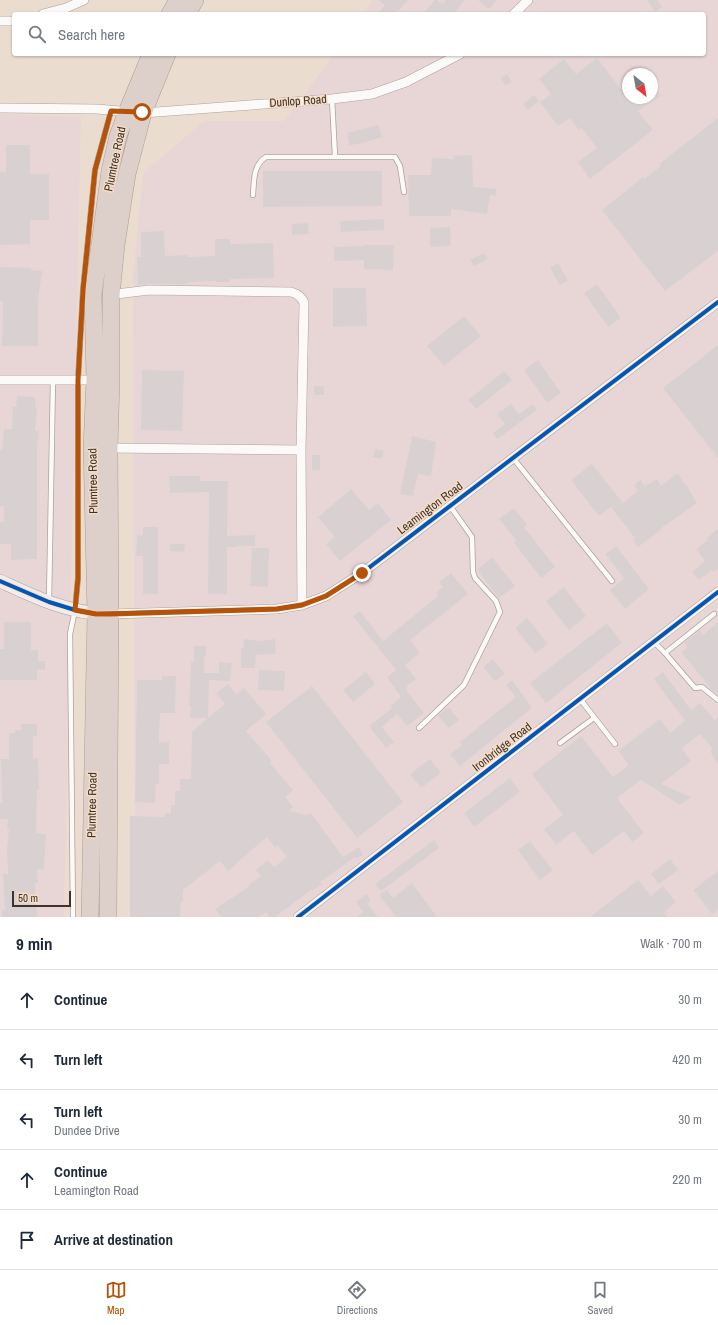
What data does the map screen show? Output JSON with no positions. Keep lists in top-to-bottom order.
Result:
{
  "streets": {
    "highway": ["Plumtree Road"],
    "street": ["Dunlop Road", "Leamington Road", "Ironbridge Road"]
  },
  "crossings": [
    ["Dunlop Road", "Plumtree Road"],
    ["Plumtree Road", "Leamington Road"]
  ],
  "scale_bar": "50 m",
  "north": "bottom right",
  "page": {
    "search": "Search here",
    "scale": "50 m",
    "heading": ["9 min", "Walk · 700 m"],
    "list": [
      ["Continue", "30 m"],
      ["Turn left", "420 m"],
      ["Turn left", "Dundee Drive", "30 m"],
      ["Continue", "Leamington Road", "220 m"],
      "Arrive at destination"
    ],
    "nav": ["Map", "Directions", "Saved"]
  }
}
